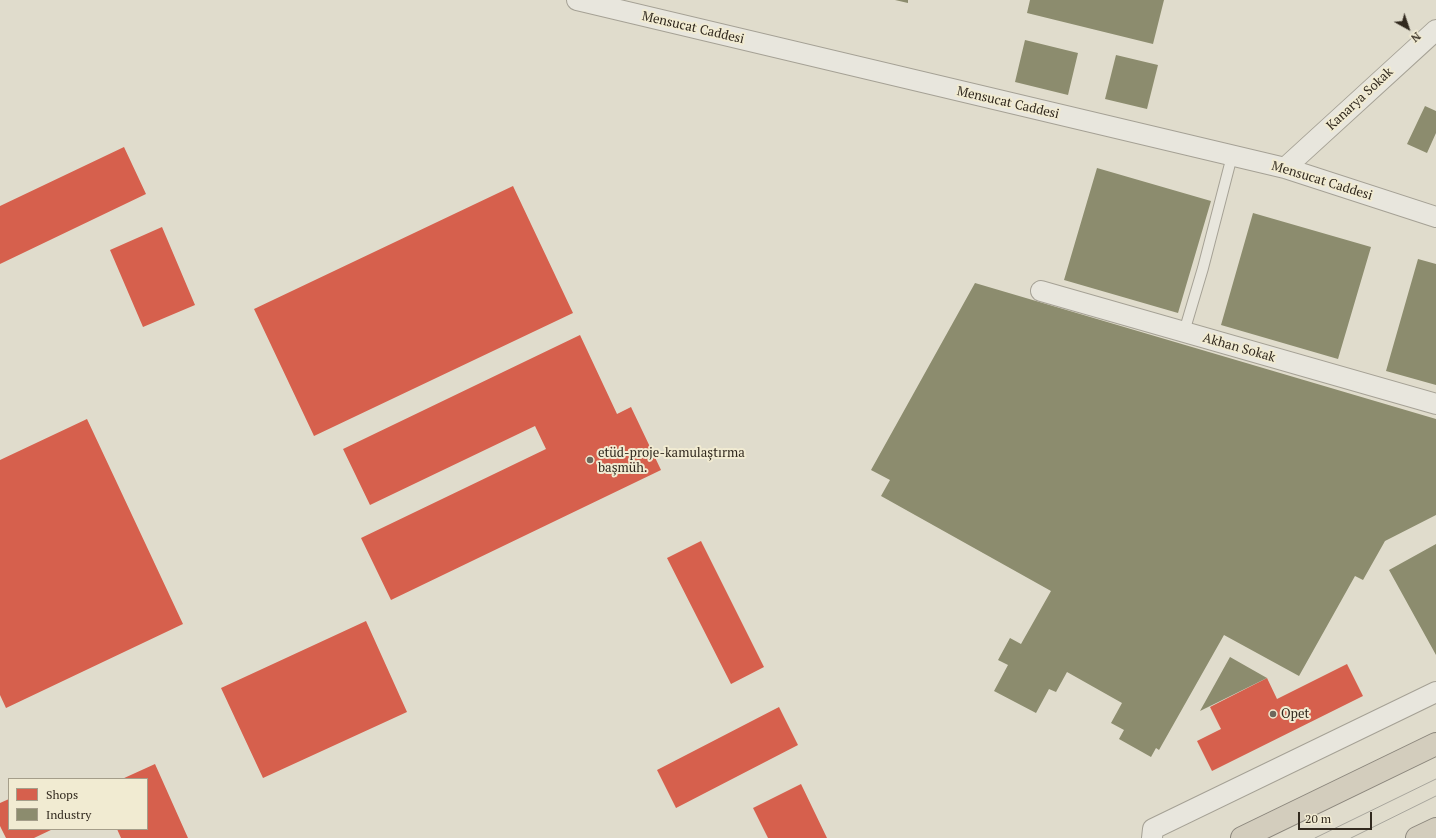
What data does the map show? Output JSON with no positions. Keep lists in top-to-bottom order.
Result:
{
  "streets": {
    "street": ["Mensucat Caddesi", "Kanarya Sokak", "Akhan Sokak"]
  },
  "crossings": [
    ["Mensucat Caddesi", "Kanarya Sokak"]
  ],
  "places": ["etüd-proje-kamulaştırma başmüh.", "Opet"],
  "legend": ["Shops", "Industry"],
  "scale_bar": "20 m",
  "north": "bottom right"
}
